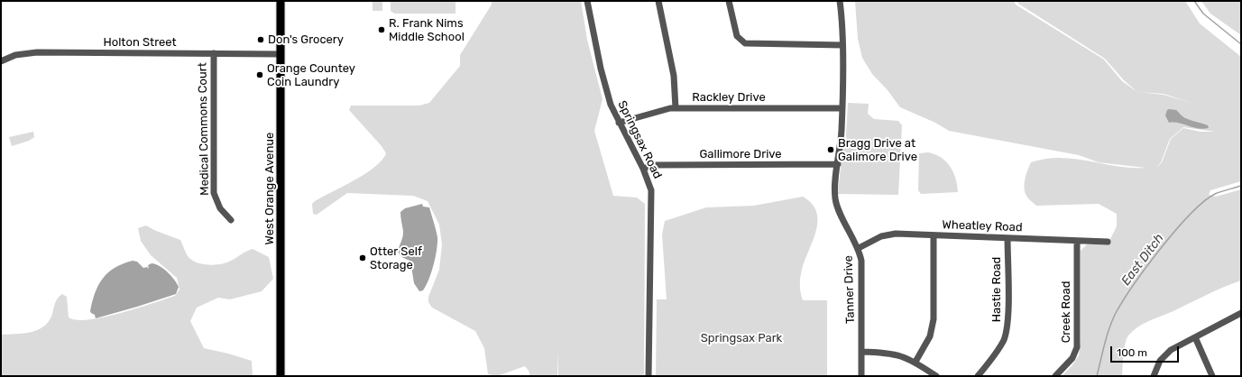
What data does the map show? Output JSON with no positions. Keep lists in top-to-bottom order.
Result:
{
  "streets": {
    "main road": ["West Orange Avenue"],
    "street": [
      "Holton Street",
      "Rackley Drive",
      "Medical Commons Court",
      "Springsax Road",
      "Gallimore Drive",
      "Wheatley Road",
      "Tanner Drive",
      "Hastie Road",
      "Creek Road"
    ]
  },
  "crossings": [
    ["Holton Street", "Medical Commons Court"],
    ["Holton Street", "West Orange Avenue"],
    ["Rackley Drive", "Springsax Road"],
    ["Rackley Drive", "Tanner Drive"],
    ["Springsax Road", "Gallimore Drive"],
    ["Gallimore Drive", "Tanner Drive"],
    ["Wheatley Road", "Tanner Drive"],
    ["Wheatley Road", "Hastie Road"],
    ["Wheatley Road", "Creek Road"]
  ],
  "water": ["East Ditch"],
  "parks": ["Springsax Park"],
  "places": [
    "R. Frank Nims Middle School",
    "Don's Grocery",
    "Orange Countey Coin Laundry",
    "Bragg Drive at Galimore Drive",
    "Otter Self Storage"
  ],
  "scale_bar": "100 m"
}
